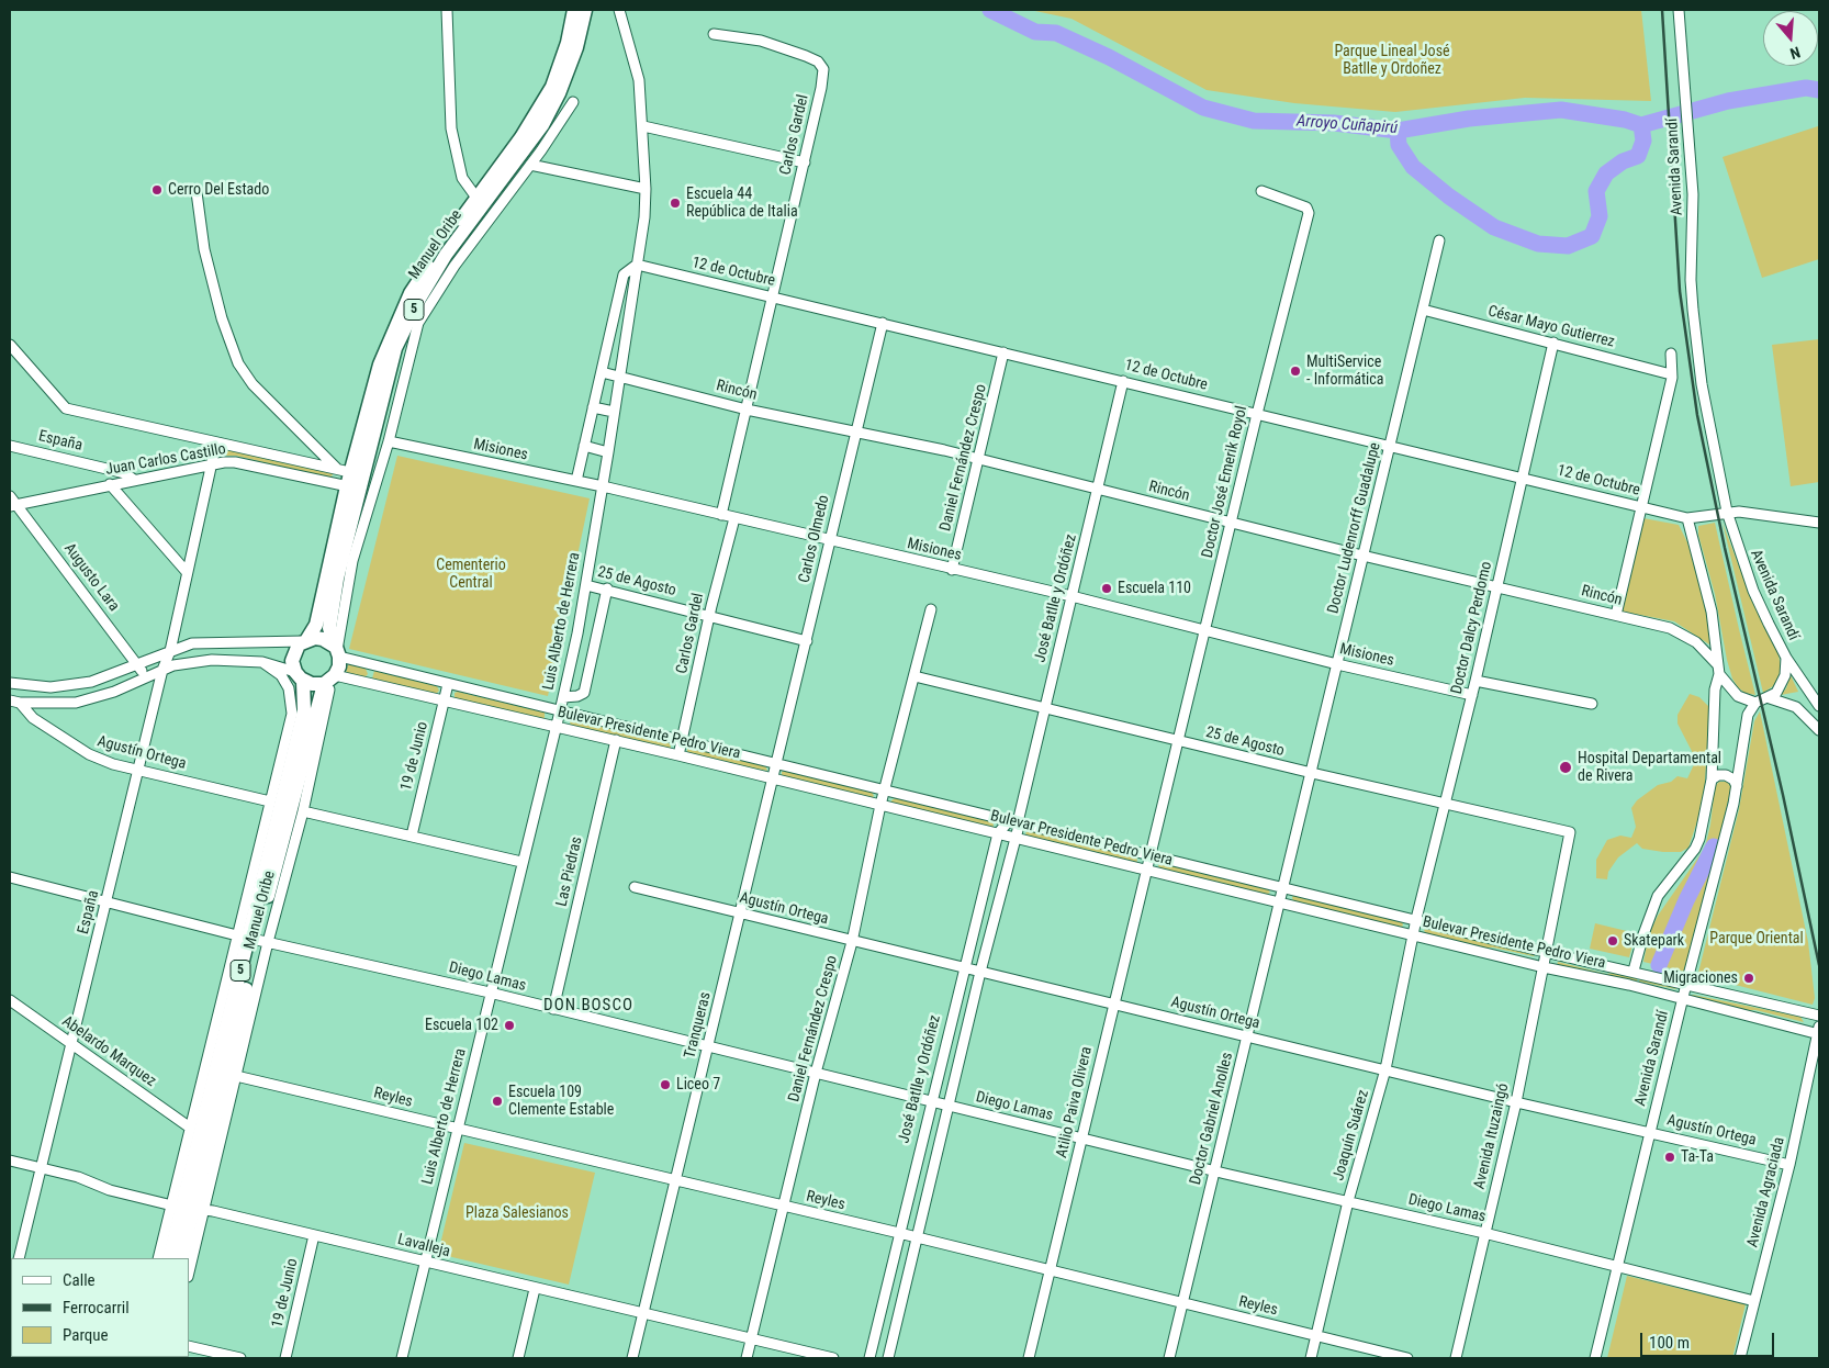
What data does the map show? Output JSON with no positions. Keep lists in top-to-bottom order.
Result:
{
  "streets": {
    "highway": ["Manuel Oribe", "5"],
    "street": [
      "Carlos Gardel",
      "Avenida Sarandí",
      "12 de Octubre",
      "César Mayo Gutierrez",
      "Rincón",
      "España",
      "Misiones",
      "Daniel Fernández Crespo",
      "Juan Carlos Castillo",
      "Doctor José Emerik Royol",
      "Doctor Ludenrorff Guadalupe",
      "Carlos Olmedo",
      "Augusto Lara",
      "25 de Agosto",
      "José Batlle y Ordóñez",
      "Luis Alberto de Herrera",
      "Doctor Dalcy Perdomo",
      "Bulevar Presidente Pedro Viera",
      "Agustín Ortega",
      "19 de Junio",
      "Las Piedras",
      "Diego Lamas",
      "Tranqueras",
      "Abelardo Marquez",
      "Reyles",
      "Atilio Paiva Olivera",
      "Doctor Gabriel Anolles",
      "Joaquín Suárez",
      "Avenida Ituzaingó",
      "Avenida Agraciada",
      "Lavalleja"
    ]
  },
  "crossings": [
    ["Carlos Gardel", "12 de Octubre"],
    ["Carlos Gardel", "Rincón"],
    ["Carlos Gardel", "Misiones"],
    ["Carlos Gardel", "25 de Agosto"],
    ["Carlos Gardel", "Bulevar Presidente Pedro Viera"],
    ["Avenida Sarandí", "Rincón"],
    ["Avenida Sarandí", "Bulevar Presidente Pedro Viera"],
    ["Avenida Sarandí", "Agustín Ortega"],
    ["Avenida Sarandí", "Diego Lamas"],
    ["Manuel Oribe", "Misiones"],
    ["Manuel Oribe", "Juan Carlos Castillo"],
    ["Manuel Oribe", "Bulevar Presidente Pedro Viera"],
    ["Manuel Oribe", "Diego Lamas"],
    ["Manuel Oribe", "Reyles"],
    ["Manuel Oribe", "Lavalleja"],
    ["12 de Octubre", "Daniel Fernández Crespo"],
    ["12 de Octubre", "Doctor José Emerik Royol"],
    ["12 de Octubre", "Doctor Ludenrorff Guadalupe"],
    ["12 de Octubre", "Carlos Olmedo"],
    ["12 de Octubre", "José Batlle y Ordóñez"],
    ["12 de Octubre", "Luis Alberto de Herrera"],
    ["12 de Octubre", "Doctor Dalcy Perdomo"],
    ["César Mayo Gutierrez", "Doctor Ludenrorff Guadalupe"],
    ["César Mayo Gutierrez", "Doctor Dalcy Perdomo"],
    ["Rincón", "Daniel Fernández Crespo"],
    ["Rincón", "Doctor José Emerik Royol"],
    ["Rincón", "Doctor Ludenrorff Guadalupe"],
    ["Rincón", "Carlos Olmedo"],
    ["Rincón", "José Batlle y Ordóñez"],
    ["Rincón", "Luis Alberto de Herrera"],
    ["Rincón", "Doctor Dalcy Perdomo"],
    ["España", "Juan Carlos Castillo"],
    ["España", "Agustín Ortega"],
    ["España", "Diego Lamas"],
    ["España", "Abelardo Marquez"],
    ["España", "Lavalleja"],
    ["Misiones", "Daniel Fernández Crespo"],
    ["Misiones", "Doctor José Emerik Royol"],
    ["Misiones", "Doctor Ludenrorff Guadalupe"],
    ["Misiones", "Carlos Olmedo"],
    ["Misiones", "José Batlle y Ordóñez"],
    ["Misiones", "Luis Alberto de Herrera"],
    ["Misiones", "Doctor Dalcy Perdomo"],
    ["Daniel Fernández Crespo", "25 de Agosto"],
    ["Daniel Fernández Crespo", "Bulevar Presidente Pedro Viera"],
    ["Daniel Fernández Crespo", "Agustín Ortega"],
    ["Daniel Fernández Crespo", "Diego Lamas"],
    ["Daniel Fernández Crespo", "Reyles"],
    ["Daniel Fernández Crespo", "Lavalleja"],
    ["Juan Carlos Castillo", "Augusto Lara"],
    ["Doctor José Emerik Royol", "25 de Agosto"],
    ["Doctor José Emerik Royol", "Bulevar Presidente Pedro Viera"],
    ["Doctor José Emerik Royol", "Atilio Paiva Olivera"],
    ["Doctor Ludenrorff Guadalupe", "25 de Agosto"],
    ["Doctor Ludenrorff Guadalupe", "Bulevar Presidente Pedro Viera"],
    ["Doctor Ludenrorff Guadalupe", "Doctor Gabriel Anolles"],
    ["Carlos Olmedo", "25 de Agosto"],
    ["Carlos Olmedo", "Bulevar Presidente Pedro Viera"],
    ["Carlos Olmedo", "Tranqueras"],
    ["25 de Agosto", "José Batlle y Ordóñez"],
    ["25 de Agosto", "Luis Alberto de Herrera"],
    ["25 de Agosto", "Doctor Dalcy Perdomo"],
    ["25 de Agosto", "Avenida Ituzaingó"],
    ["José Batlle y Ordóñez", "Bulevar Presidente Pedro Viera"],
    ["José Batlle y Ordóñez", "Agustín Ortega"],
    ["José Batlle y Ordóñez", "Diego Lamas"],
    ["José Batlle y Ordóñez", "Reyles"],
    ["Luis Alberto de Herrera", "Bulevar Presidente Pedro Viera"],
    ["Luis Alberto de Herrera", "Diego Lamas"],
    ["Luis Alberto de Herrera", "Reyles"],
    ["Luis Alberto de Herrera", "Lavalleja"],
    ["Doctor Dalcy Perdomo", "Bulevar Presidente Pedro Viera"],
    ["Doctor Dalcy Perdomo", "Joaquín Suárez"],
    ["Bulevar Presidente Pedro Viera", "19 de Junio"],
    ["Bulevar Presidente Pedro Viera", "Las Piedras"],
    ["Bulevar Presidente Pedro Viera", "Tranqueras"],
    ["Bulevar Presidente Pedro Viera", "Atilio Paiva Olivera"],
    ["Bulevar Presidente Pedro Viera", "Doctor Gabriel Anolles"],
    ["Bulevar Presidente Pedro Viera", "Joaquín Suárez"],
    ["Bulevar Presidente Pedro Viera", "Avenida Ituzaingó"],
    ["Bulevar Presidente Pedro Viera", "Avenida Agraciada"],
    ["Agustín Ortega", "Tranqueras"],
    ["Agustín Ortega", "Atilio Paiva Olivera"],
    ["Agustín Ortega", "Doctor Gabriel Anolles"],
    ["Agustín Ortega", "Joaquín Suárez"],
    ["Agustín Ortega", "Avenida Ituzaingó"],
    ["Agustín Ortega", "Avenida Agraciada"],
    ["19 de Junio", "Lavalleja"],
    ["Las Piedras", "Diego Lamas"],
    ["Diego Lamas", "Tranqueras"],
    ["Diego Lamas", "Atilio Paiva Olivera"],
    ["Diego Lamas", "Doctor Gabriel Anolles"],
    ["Diego Lamas", "Joaquín Suárez"],
    ["Diego Lamas", "Avenida Ituzaingó"],
    ["Diego Lamas", "Avenida Agraciada"],
    ["Tranqueras", "Reyles"],
    ["Tranqueras", "Lavalleja"],
    ["Reyles", "Atilio Paiva Olivera"],
    ["Reyles", "Doctor Gabriel Anolles"],
    ["Reyles", "Joaquín Suárez"]
  ],
  "districts": ["DON BOSCO"],
  "water": ["Arroyo Cuñapirú"],
  "parks": [
    "Parque Lineal José Batlle y Ordoñez",
    "Cementerio Central",
    "Parque Oriental",
    "Plaza Salesianos"
  ],
  "places": [
    "Cerro Del Estado",
    "Escuela 44 República de Italia",
    "MultiService - Informática",
    "Escuela 110",
    "Hospital Departamental de Rivera",
    "Skatepark",
    "Migraciones",
    "Escuela 102",
    "Liceo 7",
    "Escuela 109 Clemente Estable",
    "Ta-Ta"
  ],
  "legend": ["Calle", "Ferrocarril", "Parque"],
  "scale_bar": "100 m",
  "north": "bottom"
}
